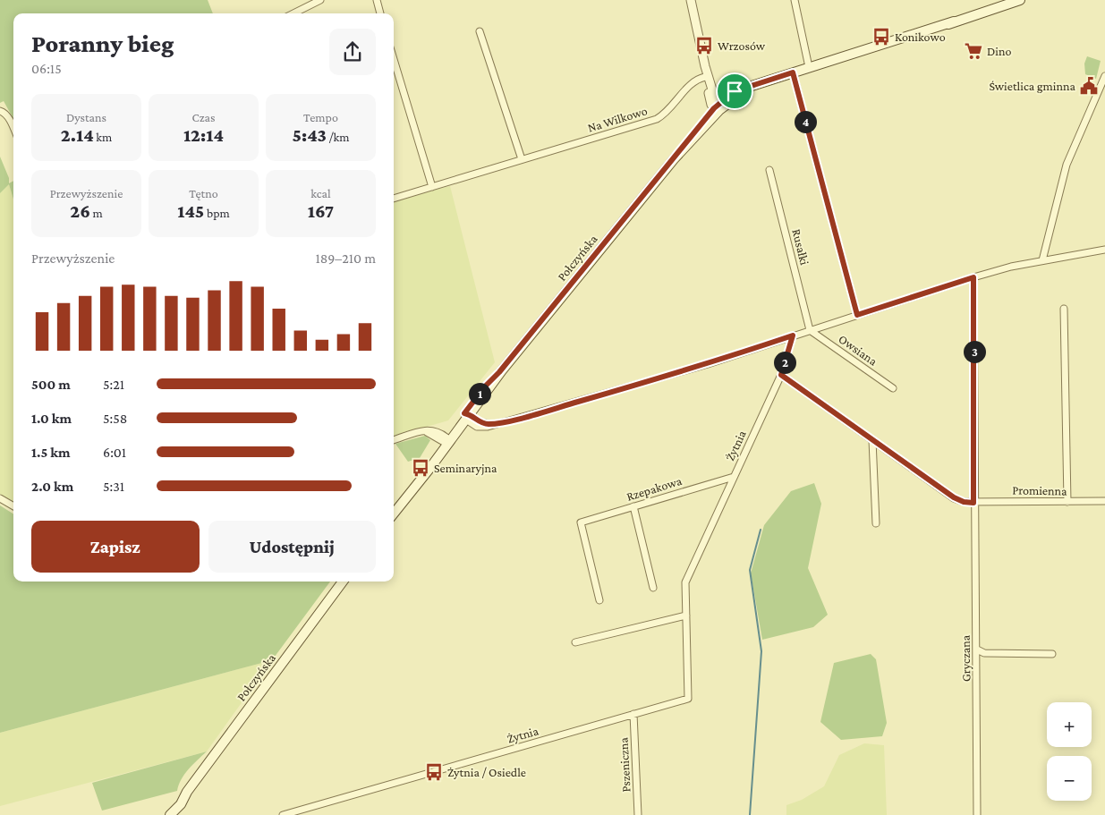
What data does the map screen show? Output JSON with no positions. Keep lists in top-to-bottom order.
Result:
{
  "streets": {
    "main road": ["Połczyńska"],
    "street": [
      "Na Wilkowo",
      "Rusałki",
      "Owsiana",
      "Żytnia",
      "Rzepakowa",
      "Promienna",
      "Gryczana",
      "Pszeniczna"
    ]
  },
  "crossings": [
    ["Rusałki", "Owsiana"],
    ["Żytnia", "Rzepakowa"],
    ["Żytnia", "Pszeniczna"],
    ["Promienna", "Gryczana"]
  ],
  "places": {
    "bus stop": [
      "Konikowo",
      "Wrzosów",
      "Seminaryjna",
      "Żytnia / Osiedle"
    ],
    "supermarket": ["Dino"],
    "public building": ["Świetlica gminna"]
  },
  "page": {
    "heading": ["Poranny bieg", "06:15"],
    "stats": [
      ["Dystans", "2.14 km"],
      ["Czas", "12:14"],
      ["Tempo", "5:43 /km"],
      ["Przewyższenie", "26 m"],
      ["Tętno", "145 bpm"],
      ["kcal", "167"]
    ],
    "pins": [
      "4",
      "3",
      "2",
      "1"
    ],
    "chart": ["Przewyższenie", "189–210 m"],
    "list": [
      {
        "name": "500 m",
        "note": "5:21"
      },
      {
        "name": "1.0 km",
        "note": "5:58"
      },
      {
        "name": "1.5 km",
        "note": "6:01"
      },
      {
        "name": "2.0 km",
        "note": "5:31"
      }
    ],
    "buttons": ["Zapisz", "Udostępnij"],
    "map_buttons": ["+", "−"]
  }
}
